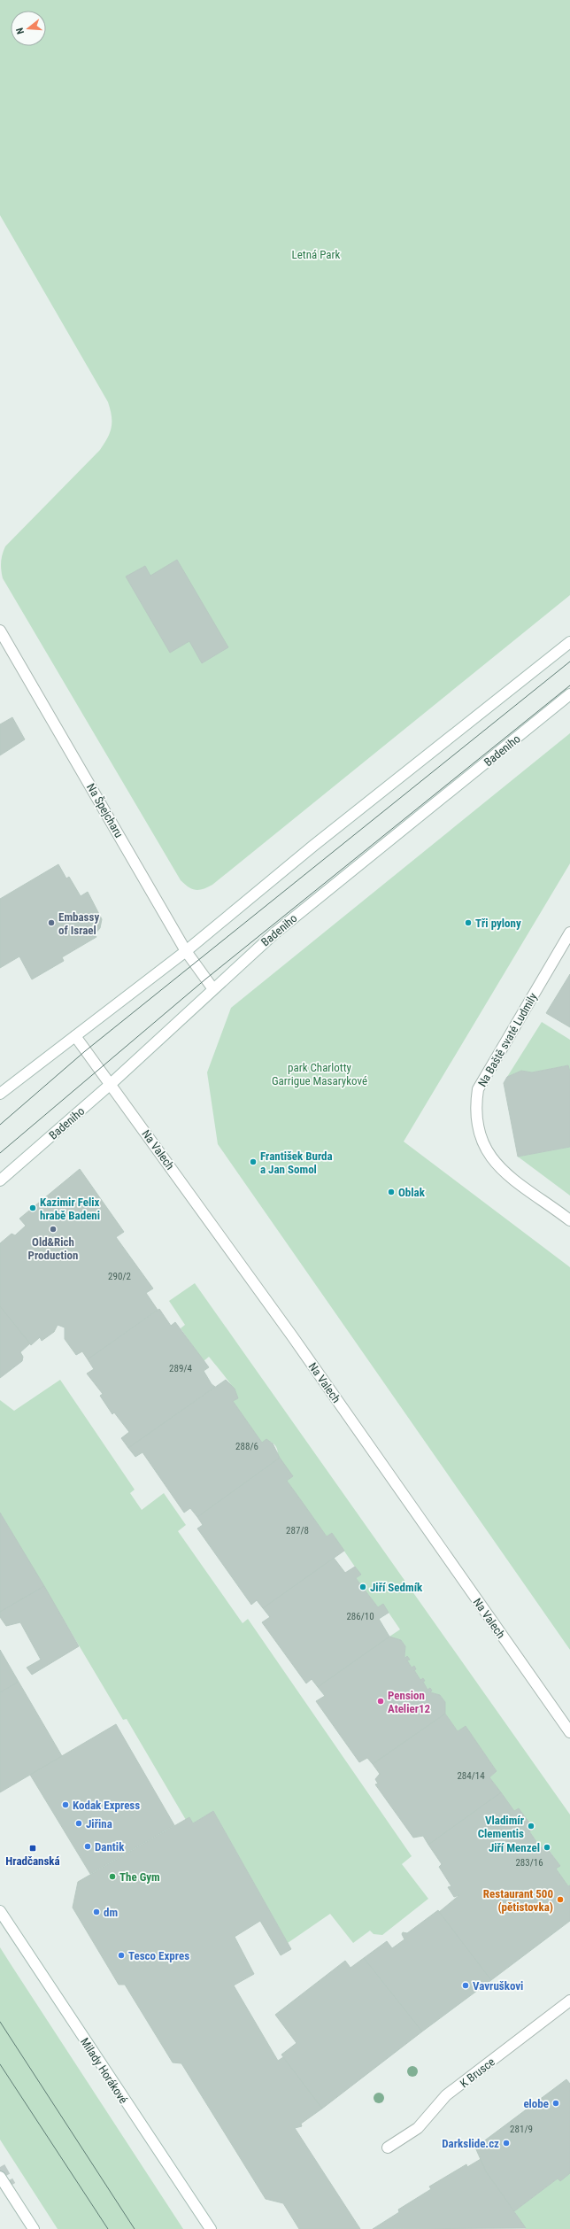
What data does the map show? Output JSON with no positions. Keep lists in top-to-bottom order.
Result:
{
  "streets": {
    "main road": [
      "Badeniho",
      "Na Špejcharu",
      "Na Baště svaté Ludmily",
      "Na Valech",
      "Milady Horákové",
      "K Brusce"
    ]
  },
  "crossings": [
    ["Badeniho", "Na Špejcharu"],
    ["Badeniho", "Na Valech"]
  ],
  "parks": ["Letná Park", "park Charlotty Garrigue Masarykové"],
  "places": {
    "other": [
      "Embassy of Israel",
      "Tři pylony",
      "František Burda a Jan Somol",
      "Oblak",
      "Kazimir Felix hrabě Badeni",
      "Old&Rich Production",
      "Jiří Sedmík",
      "Pension Atelier12",
      "Kodak Express",
      "Jiřina",
      "Vladimír Clementis",
      "Dantik",
      "Jiří Menzel",
      "The Gym",
      "Restaurant 500 (pětistovka)",
      "dm",
      "Tesco Expres",
      "Vavruškovi",
      "elobe",
      "Darkslide.cz"
    ],
    "transit": ["Hradčanská"]
  },
  "house_numbers": [
    "290/2",
    "289/4",
    "288/6",
    "287/8",
    "286/10",
    "284/14",
    "283/16",
    "281/9"
  ],
  "north": "left"
}
